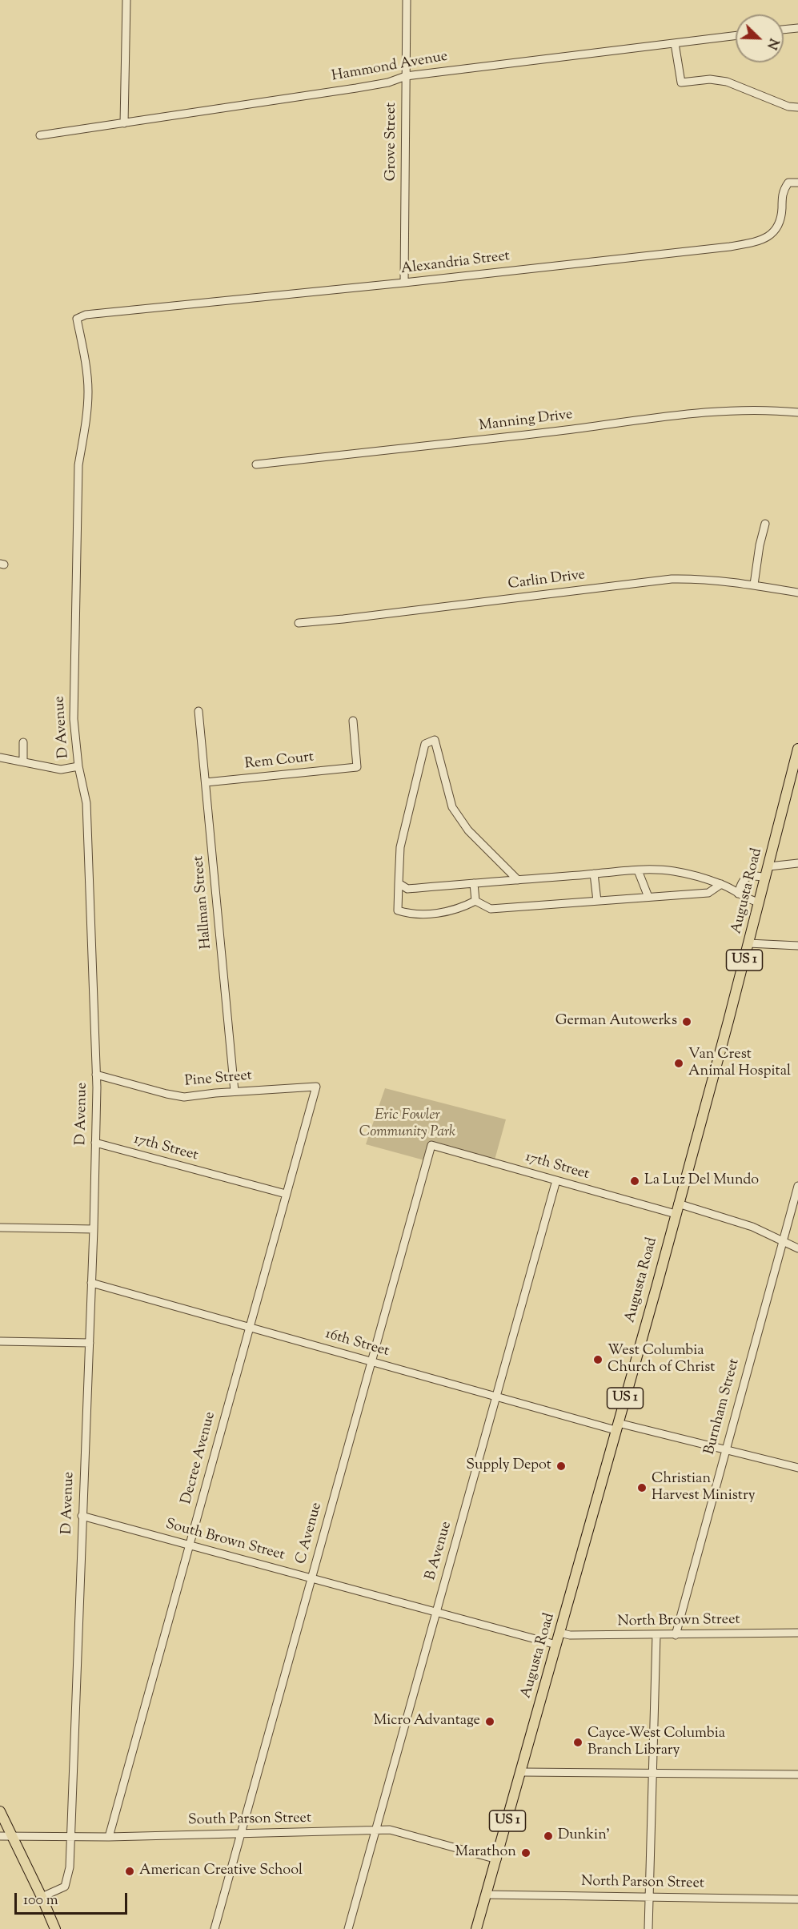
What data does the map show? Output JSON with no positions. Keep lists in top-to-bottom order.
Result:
{
  "streets": {
    "main road": ["Augusta Road", "US 1"],
    "street": [
      "Hammond Avenue",
      "Grove Street",
      "Alexandria Street",
      "Manning Drive",
      "Carlin Drive",
      "D Avenue",
      "Rem Court",
      "Hallman Street",
      "Pine Street",
      "17th Street",
      "16th Street",
      "Burnham Street",
      "Decree Avenue",
      "C Avenue",
      "South Brown Street",
      "B Avenue",
      "North Brown Street",
      "South Parson Street",
      "North Parson Street"
    ]
  },
  "crossings": [
    ["Hammond Avenue", "Grove Street"],
    ["Grove Street", "Alexandria Street"],
    ["Alexandria Street", "D Avenue"],
    ["D Avenue", "Pine Street"],
    ["D Avenue", "17th Street"],
    ["D Avenue", "16th Street"],
    ["D Avenue", "South Brown Street"],
    ["D Avenue", "South Parson Street"],
    ["Rem Court", "Hallman Street"],
    ["Augusta Road", "17th Street"],
    ["Augusta Road", "16th Street"],
    ["Augusta Road", "South Brown Street"],
    ["Augusta Road", "North Brown Street"],
    ["Augusta Road", "South Parson Street"],
    ["Augusta Road", "North Parson Street"],
    ["Hallman Street", "Pine Street"],
    ["Pine Street", "Decree Avenue"],
    ["17th Street", "Burnham Street"],
    ["17th Street", "Decree Avenue"],
    ["17th Street", "C Avenue"],
    ["17th Street", "B Avenue"],
    ["16th Street", "Burnham Street"],
    ["16th Street", "Decree Avenue"],
    ["16th Street", "C Avenue"],
    ["16th Street", "B Avenue"],
    ["Burnham Street", "North Brown Street"],
    ["Decree Avenue", "South Brown Street"],
    ["Decree Avenue", "South Parson Street"],
    ["C Avenue", "South Brown Street"],
    ["C Avenue", "South Parson Street"],
    ["South Brown Street", "B Avenue"],
    ["B Avenue", "South Parson Street"]
  ],
  "parks": ["Eric Fowler Community Park"],
  "places": [
    "German Autowerks",
    "Van Crest Animal Hospital",
    "La Luz Del Mundo",
    "West Columbia Church of Christ",
    "Supply Depot",
    "Christian Harvest Ministry",
    "Micro Advantage",
    "Cayce-West Columbia Branch Library",
    "Dunkin'",
    "Marathon",
    "American Creative School"
  ],
  "scale_bar": "100 m",
  "north": "bottom right"
}
